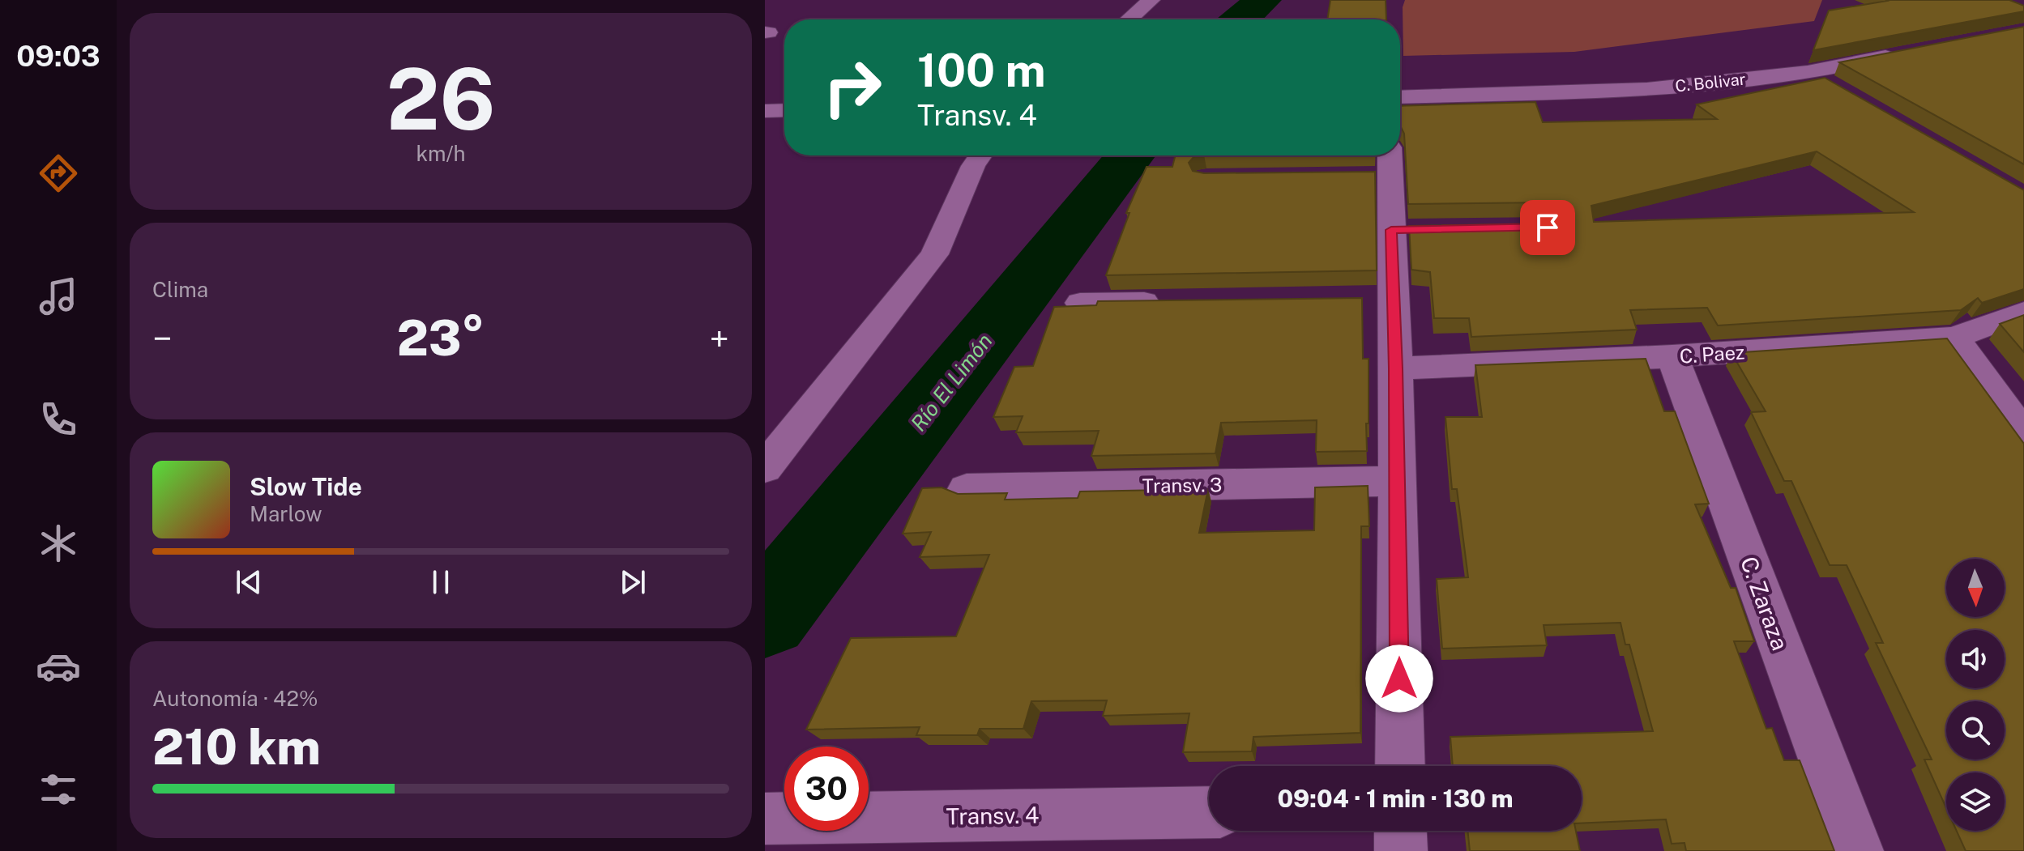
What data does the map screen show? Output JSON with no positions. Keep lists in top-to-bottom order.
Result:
{
  "streets": {
    "street": [
      "C. Bolivar",
      "C. Paez",
      "Transv. 3",
      "C. Zaraza",
      "Transv. 4"
    ]
  },
  "crossings": [
    ["C. Paez", "C. Zaraza"]
  ],
  "water": ["Río El Limón"],
  "north": "bottom",
  "page": {
    "tabs": "09:03",
    "tile": [
      ["26", "km/h"],
      "Clima",
      ["Autonomía · 42%", "210 km"]
    ],
    "turn": ["100 m", "Transv. 4"],
    "heat": ["−", "23°", "+"],
    "song": ["Slow Tide", "Marlow"],
    "limit": "30",
    "trip": "09:04 · 1 min · 130 m"
  }
}
